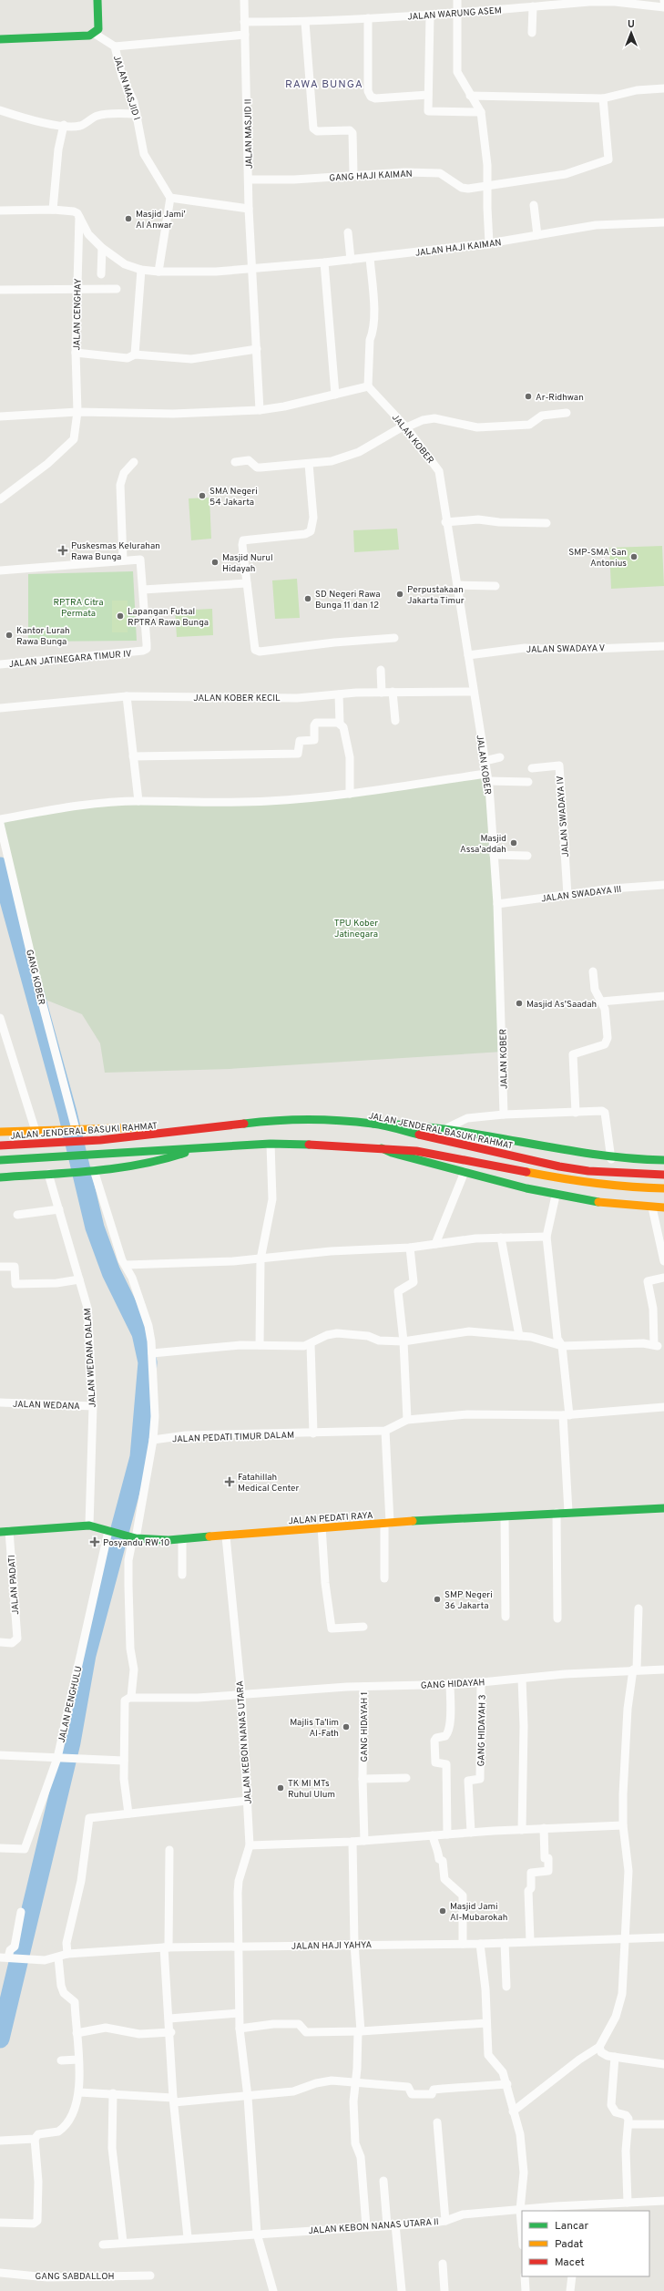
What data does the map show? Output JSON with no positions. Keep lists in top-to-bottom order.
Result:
{
  "streets": {
    "main road": ["JALAN JENDERAL BASUKI RAHMAT", "JALAN PEDATI RAYA"],
    "street": [
      "JALAN WARUNG ASEM",
      "JALAN MASJID I",
      "JALAN MASJID II",
      "GANG HAJI KAIMAN",
      "JALAN HAJI KAIMAN",
      "JALAN CENGHAY",
      "JALAN KOBER",
      "JALAN SWADAYA V",
      "JALAN JATINEGARA TIMUR IV",
      "JALAN KOBER KECIL",
      "JALAN SWADAYA IV",
      "JALAN SWADAYA III",
      "GANG KOBER",
      "JALAN WEDANA DALAM",
      "JALAN WEDANA",
      "JALAN PEDATI TIMUR DALAM",
      "JALAN PADATI",
      "GANG HIDAYAH",
      "JALAN PENGHULU",
      "GANG HIDAYAH 1",
      "GANG HIDAYAH 3",
      "JALAN KEBON NANAS UTARA",
      "JALAN HAJI YAHYA",
      "JALAN KEBON NANAS UTARA II",
      "GANG SABDALLOH"
    ]
  },
  "crossings": [
    ["JALAN WARUNG ASEM", "JALAN MASJID II"],
    ["JALAN MASJID I", "JALAN MASJID II"],
    ["JALAN MASJID II", "GANG HAJI KAIMAN"],
    ["JALAN MASJID II", "JALAN HAJI KAIMAN"],
    ["JALAN HAJI KAIMAN", "JALAN CENGHAY"],
    ["JALAN KOBER", "JALAN SWADAYA V"],
    ["JALAN KOBER", "JALAN KOBER KECIL"],
    ["JALAN KOBER", "JALAN SWADAYA III"],
    ["JALAN SWADAYA IV", "JALAN SWADAYA III"],
    ["GANG KOBER", "JALAN JENDERAL BASUKI RAHMAT"],
    ["JALAN WEDANA DALAM", "JALAN WEDANA"],
    ["JALAN WEDANA DALAM", "JALAN PEDATI RAYA"],
    ["JALAN PEDATI RAYA", "JALAN PADATI"],
    ["JALAN PEDATI RAYA", "JALAN PENGHULU"],
    ["JALAN PEDATI RAYA", "JALAN KEBON NANAS UTARA"],
    ["GANG HIDAYAH", "GANG HIDAYAH 1"],
    ["GANG HIDAYAH", "GANG HIDAYAH 3"],
    ["GANG HIDAYAH", "JALAN KEBON NANAS UTARA"],
    ["JALAN KEBON NANAS UTARA", "JALAN HAJI YAHYA"]
  ],
  "districts": ["RAWA BUNGA"],
  "parks": ["RPTRA Citra Permata", "TPU Kober Jatinegara"],
  "places": {
    "other": [
      "Masjid Jami' Al Anwar",
      "Ar-Ridhwan",
      "SMA Negeri 54 Jakarta",
      "SMP-SMA San Antonius",
      "Masjid Nurul Hidayah",
      "Perpustakaan Jakarta Timur",
      "SD Negeri Rawa Bunga 11 dan 12",
      "Lapangan Futsal RPTRA Rawa Bunga",
      "Kantor Lurah Rawa Bunga",
      "Masjid Assa'addah",
      "Masjid As'Saadah",
      "SMP Negeri 36 Jakarta",
      "Majlis Ta'lim Al-Fath",
      "TK MI MTs Ruhul Ulum",
      "Masjid Jami Al-Mubarokah"
    ],
    "health": ["Puskesmas Kelurahan Rawa Bunga", "Fatahillah Medical Center", "Posyandu RW 10"]
  },
  "legend": ["Lancar", "Padat", "Macet"],
  "north": "top"
}
